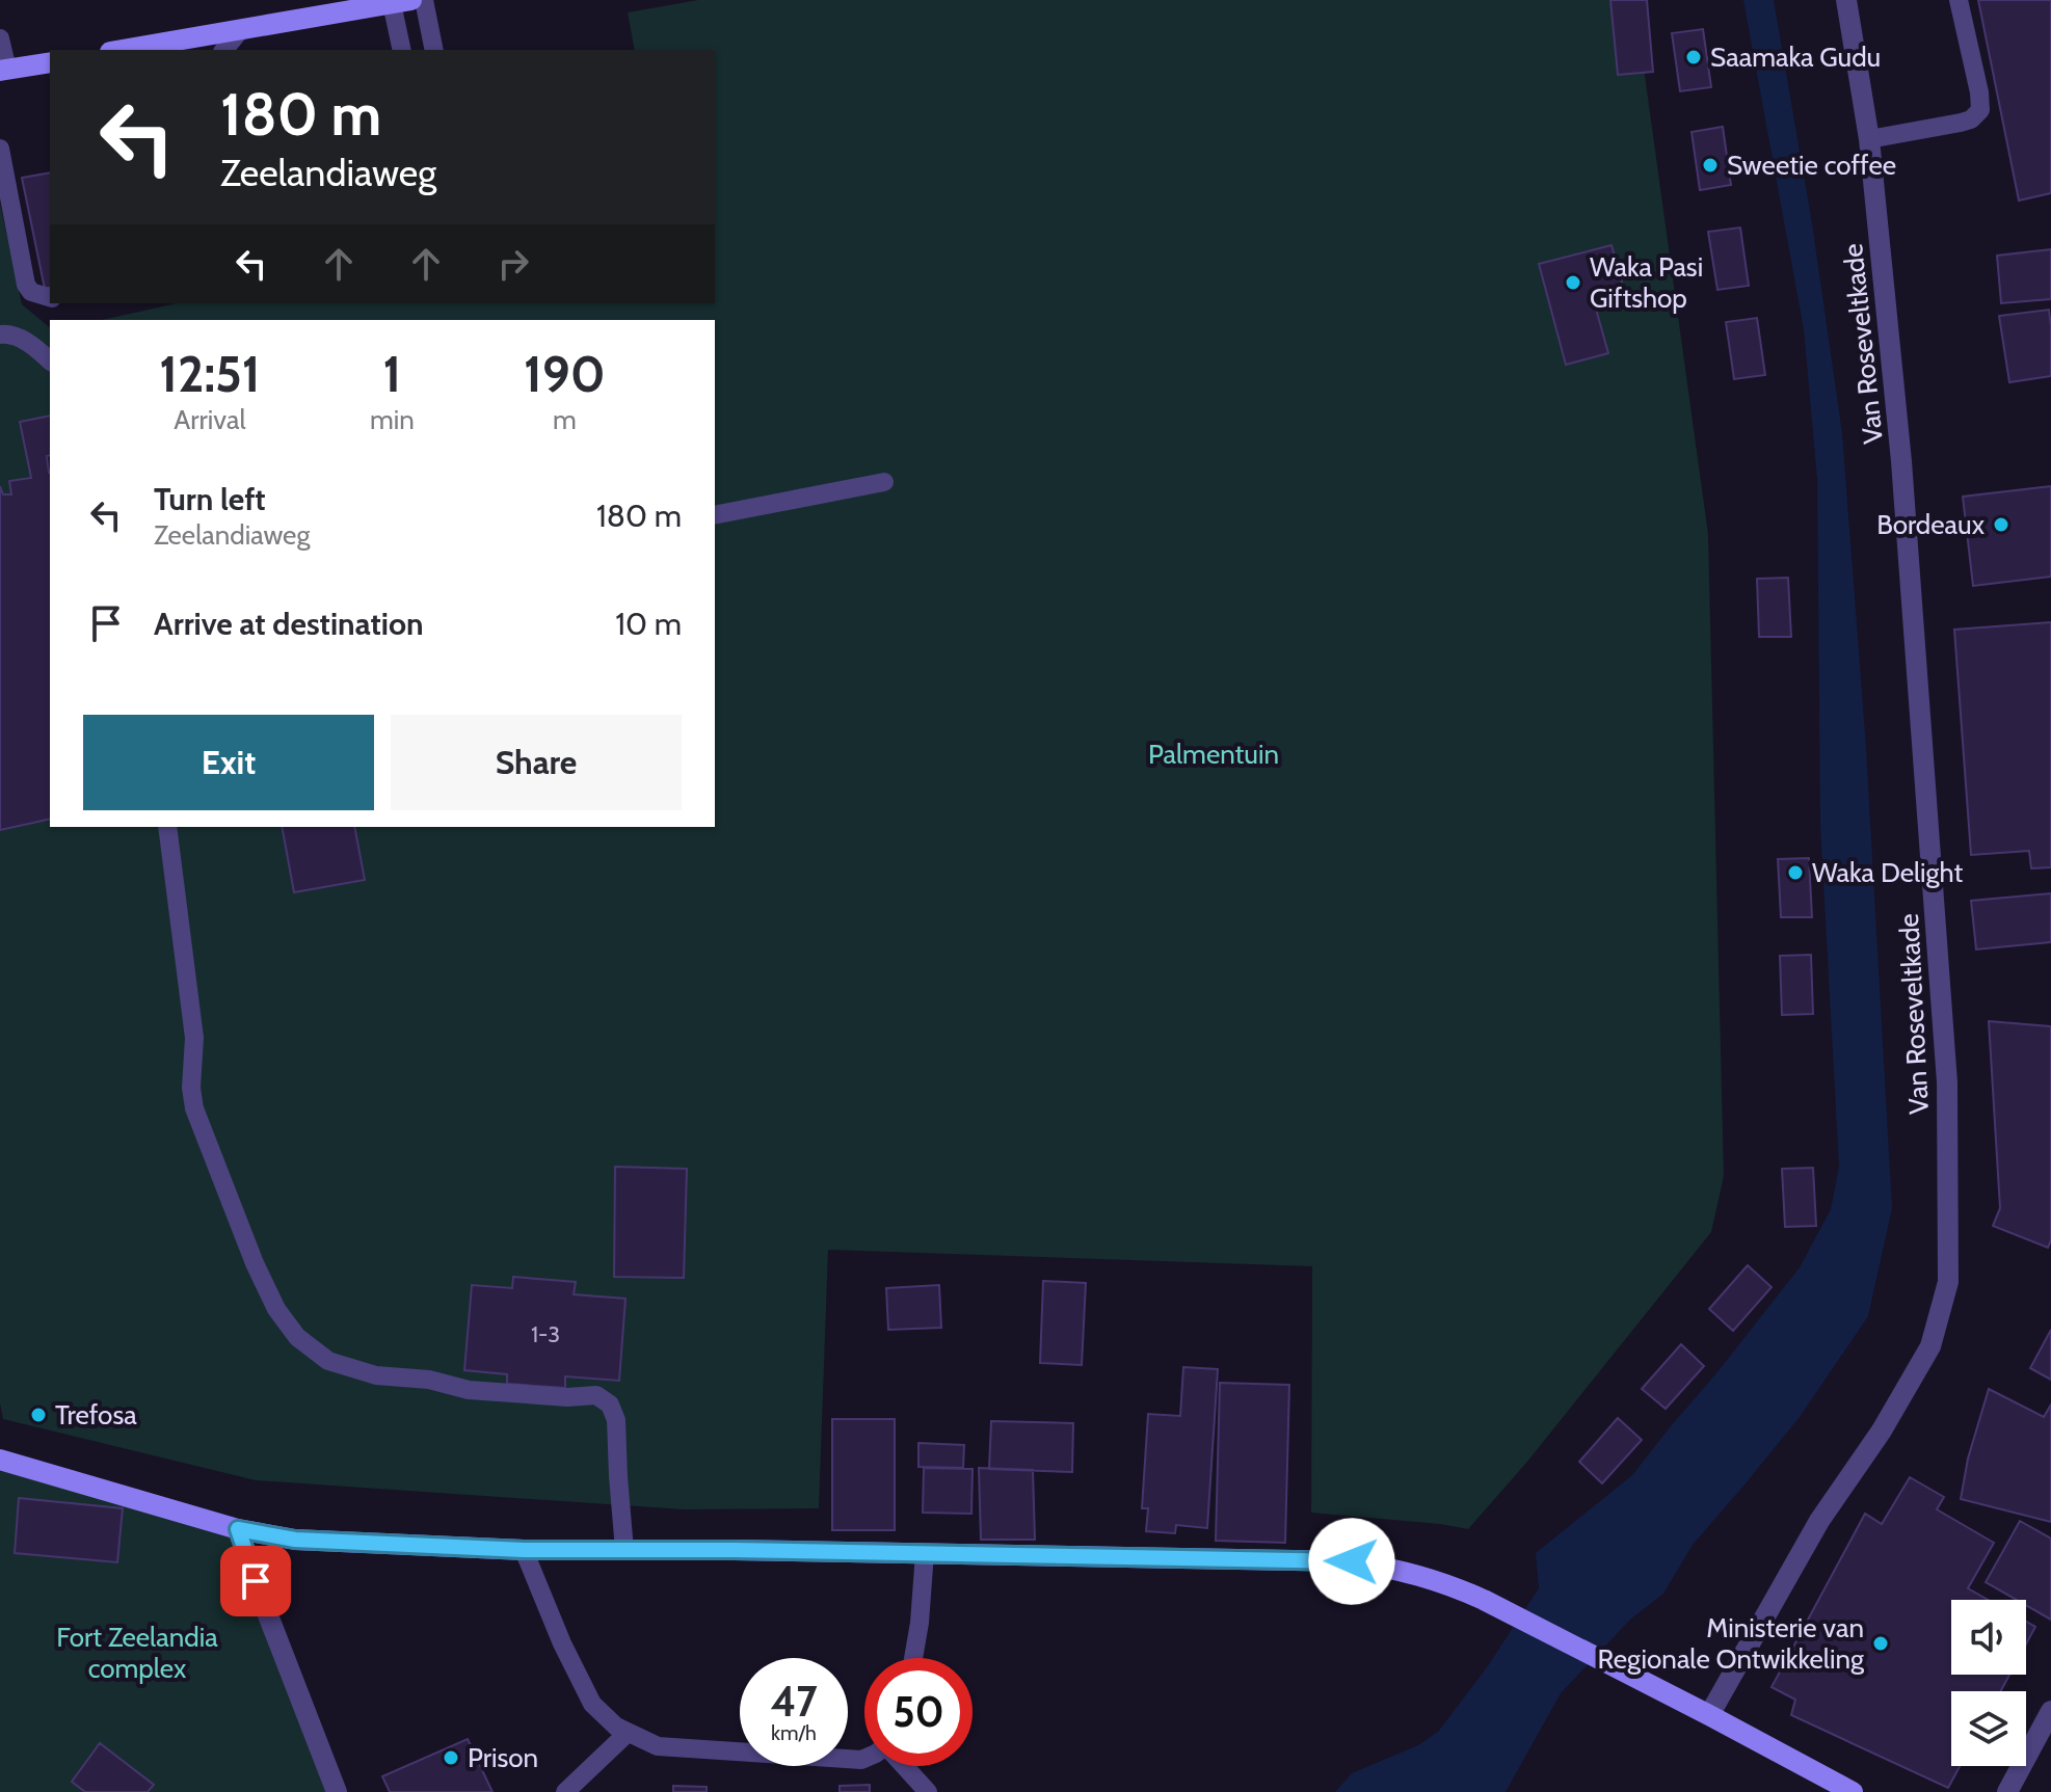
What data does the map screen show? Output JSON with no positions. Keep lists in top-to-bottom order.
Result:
{
  "streets": {
    "street": ["Van Roseveltkade"]
  },
  "parks": ["Palmentuin", "Fort Zeelandia complex"],
  "places": [
    "Saamaka Gudu",
    "Sweetie coffee",
    "Waka Pasi Giftshop",
    "Bordeaux",
    "Waka Delight",
    "Trefosa",
    "Ministerie van Regionale Ontwikkeling",
    "Prison"
  ],
  "house_numbers": ["1-3"],
  "page": {
    "turn": ["180 m", "Zeelandiaweg"],
    "eta": [
      "12:51",
      "Arrival",
      "1",
      "min",
      "190",
      "m"
    ],
    "list": [
      {
        "name": "Turn left",
        "note": "Zeelandiaweg",
        "value": "180 m"
      },
      {
        "name": "Arrive at destination",
        "value": "10 m"
      }
    ],
    "buttons": ["Exit", "Share"],
    "speed": "47 km/h",
    "limit": "50"
  }
}
